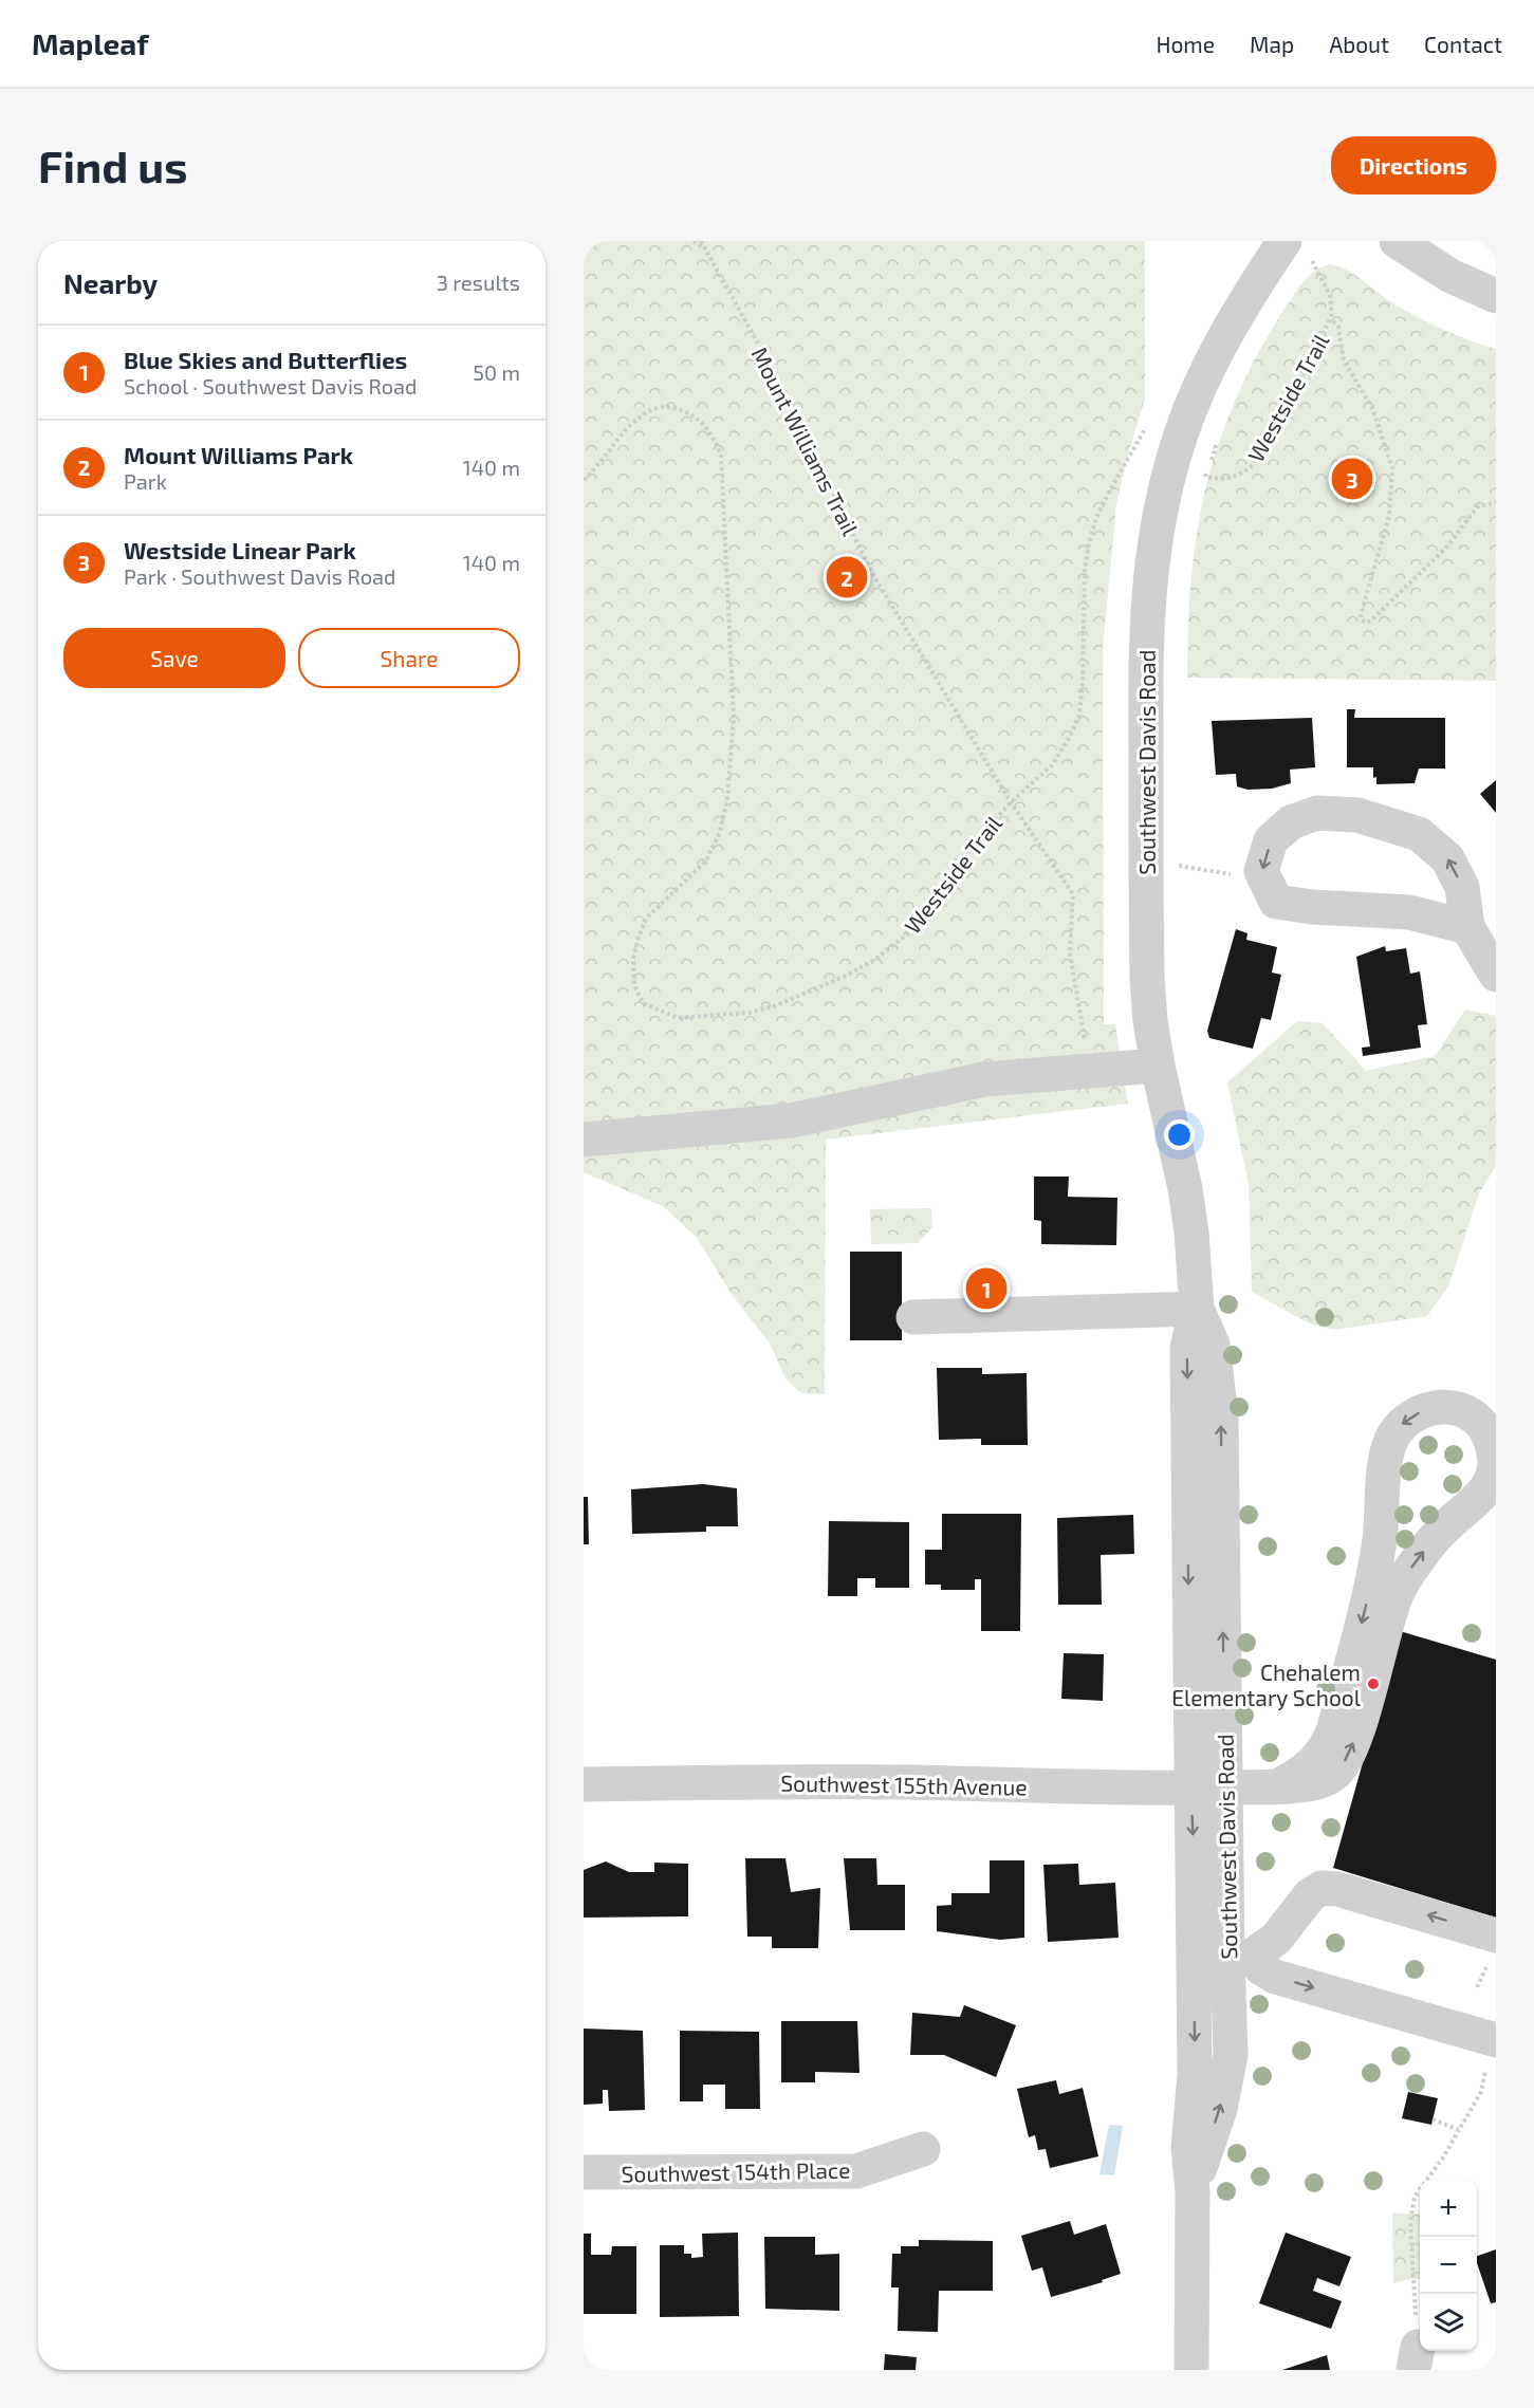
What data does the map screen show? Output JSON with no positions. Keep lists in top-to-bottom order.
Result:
{
  "streets": {
    "street": ["Southwest Davis Road", "Southwest 155th Avenue", "Southwest 154th Place"],
    "path": ["Westside Trail", "Mount Williams Trail"]
  },
  "crossings": [
    ["Westside Trail", "Mount Williams Trail"],
    ["Westside Trail", "Southwest Davis Road"],
    ["Southwest Davis Road", "Southwest 155th Avenue"]
  ],
  "places": ["Chehalem Elementary School"],
  "page": {
    "header": "Mapleaf",
    "nav": [
      "Home",
      "Map",
      "About",
      "Contact"
    ],
    "buttons": [
      "Directions",
      ["Save", "Share"]
    ],
    "title": "Find us",
    "heading": ["Nearby", "3 results"],
    "list": [
      {
        "mark": "1",
        "name": "Blue Skies and Butterflies",
        "note": "School · Southwest Davis Road",
        "value": "50 m"
      },
      {
        "mark": "2",
        "name": "Mount Williams Park",
        "note": "Park",
        "value": "140 m"
      },
      {
        "mark": "3",
        "name": "Westside Linear Park",
        "note": "Park · Southwest Davis Road",
        "value": "140 m"
      }
    ],
    "pins": ["3", "2", "1"],
    "map_buttons": ["+", "−"]
  }
}
